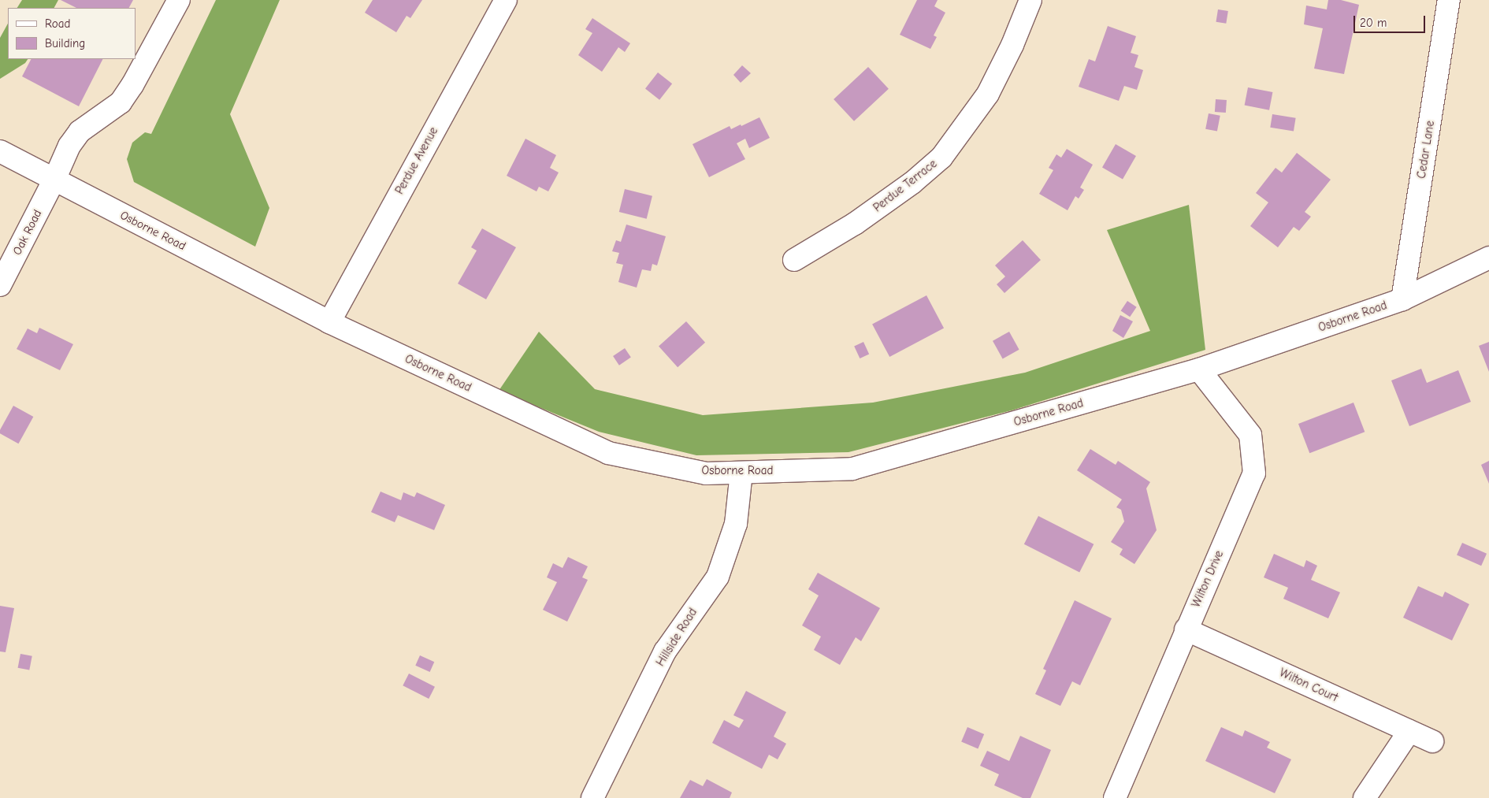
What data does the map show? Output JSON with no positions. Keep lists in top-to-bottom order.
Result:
{
  "streets": {
    "street": [
      "Cedar Lane",
      "Perdue Avenue",
      "Perdue Terrace",
      "Osborne Road",
      "Oak Road",
      "Wilton Drive",
      "Hillside Road",
      "Wilton Court"
    ]
  },
  "crossings": [
    ["Cedar Lane", "Osborne Road"],
    ["Perdue Avenue", "Osborne Road"],
    ["Osborne Road", "Oak Road"],
    ["Osborne Road", "Wilton Drive"],
    ["Osborne Road", "Hillside Road"],
    ["Wilton Drive", "Wilton Court"]
  ],
  "legend": ["Road", "Building"],
  "scale_bar": "20 m"
}
